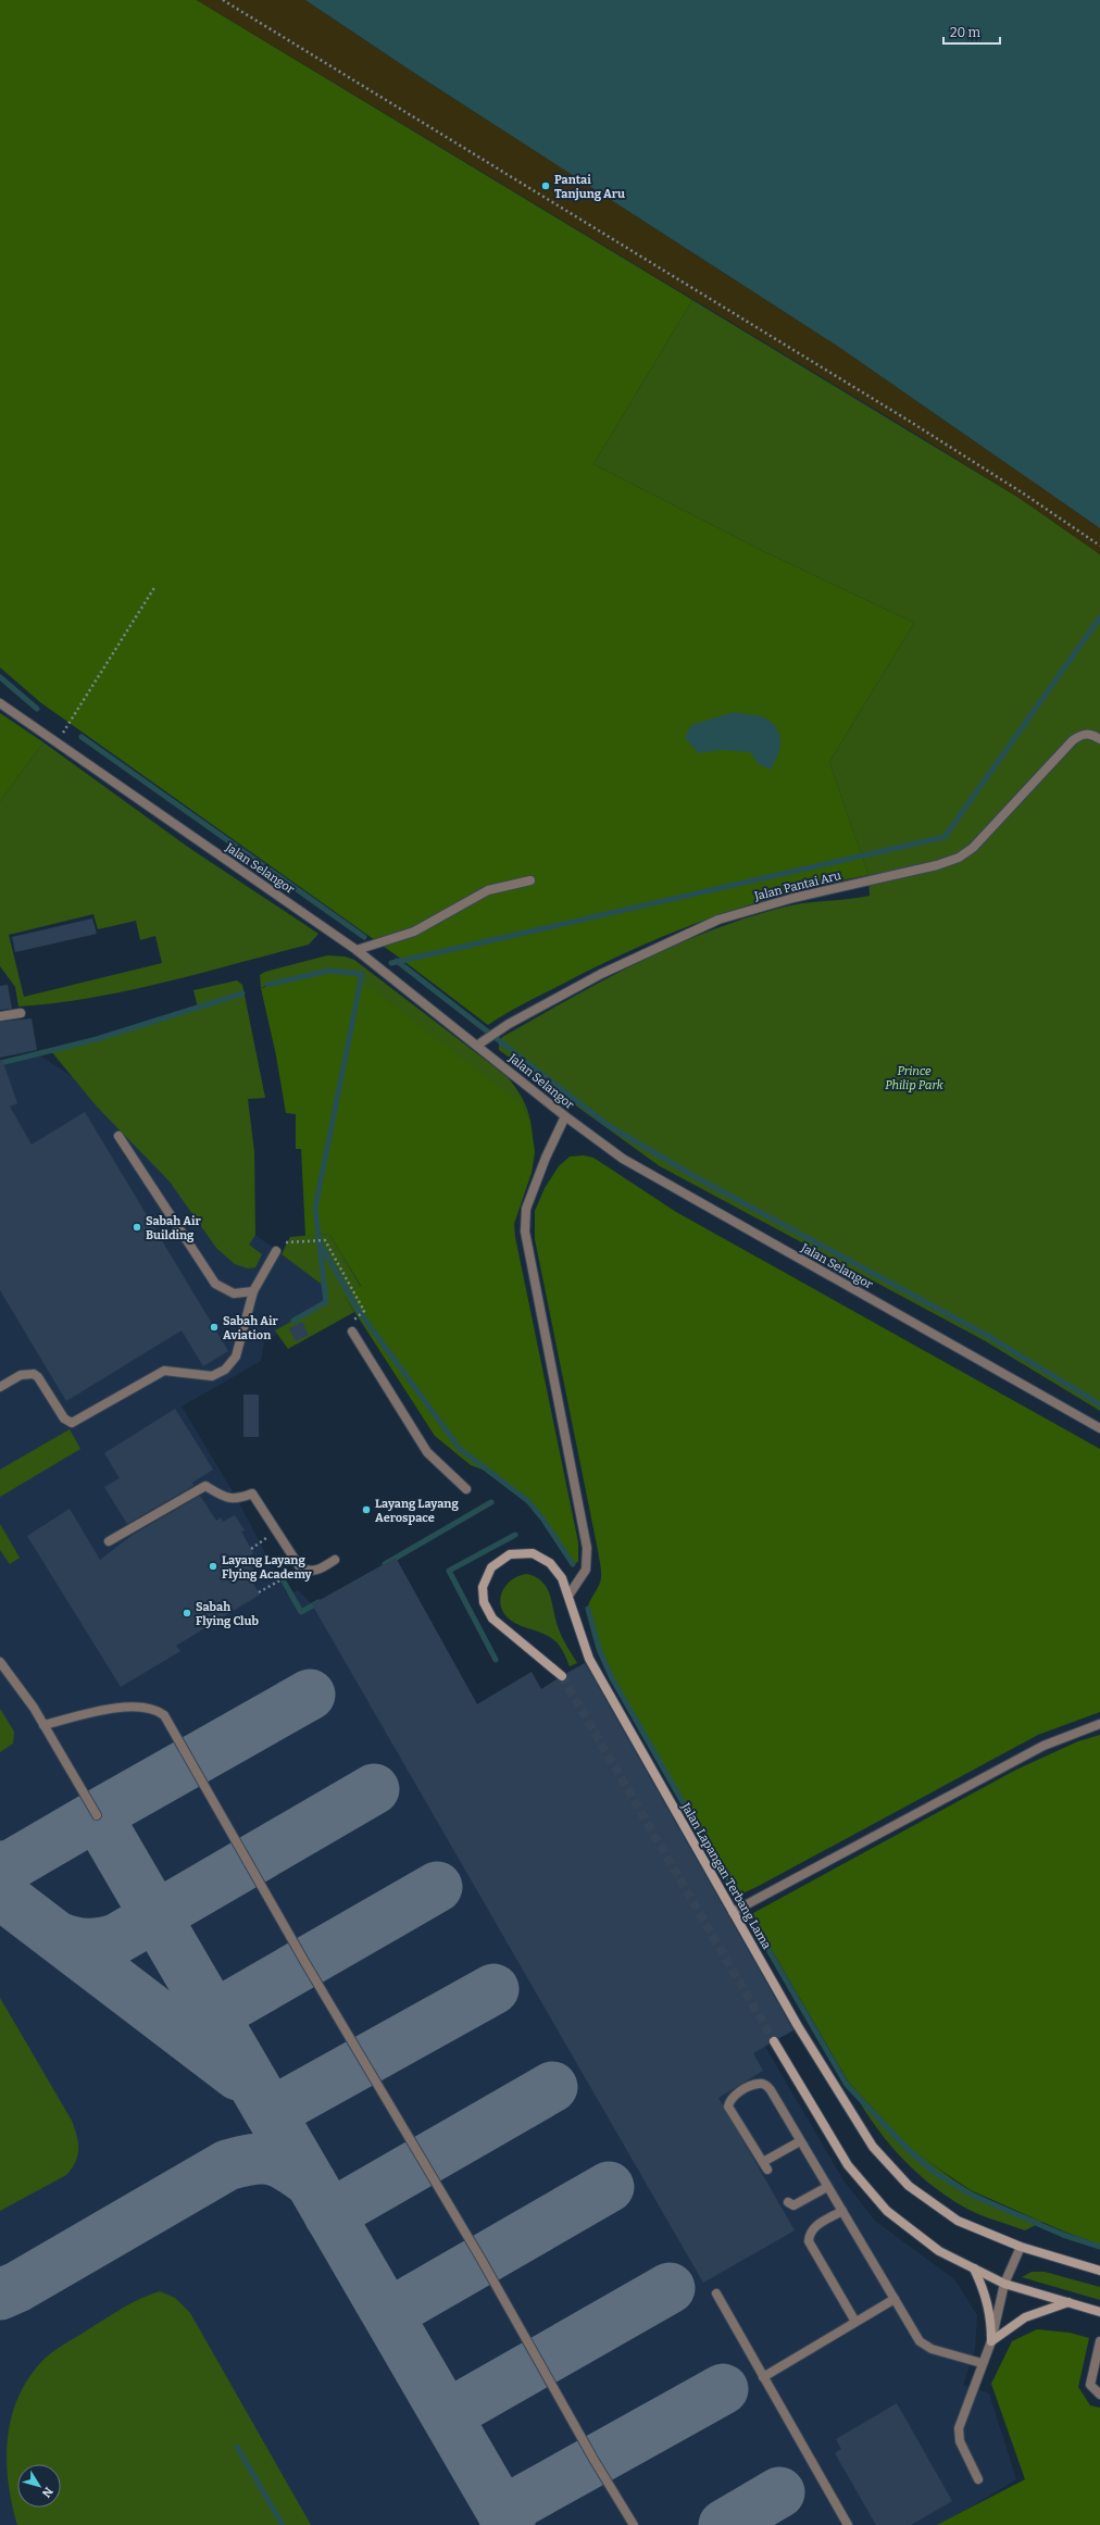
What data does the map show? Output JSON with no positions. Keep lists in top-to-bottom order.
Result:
{
  "streets": {
    "main road": ["Jalan Lapangan Terbang Lama"],
    "street": ["Jalan Selangor", "Jalan Pantai Aru"]
  },
  "crossings": [
    ["Jalan Selangor", "Jalan Pantai Aru"]
  ],
  "parks": ["Prince Philip Park"],
  "places": [
    "Pantai Tanjung Aru",
    "Sabah Air Building",
    "Sabah Air Aviation",
    "Layang Layang Aerospace",
    "Layang Layang Flying Academy",
    "Sabah Flying Club"
  ],
  "scale_bar": "20 m",
  "north": "bottom right"
}
